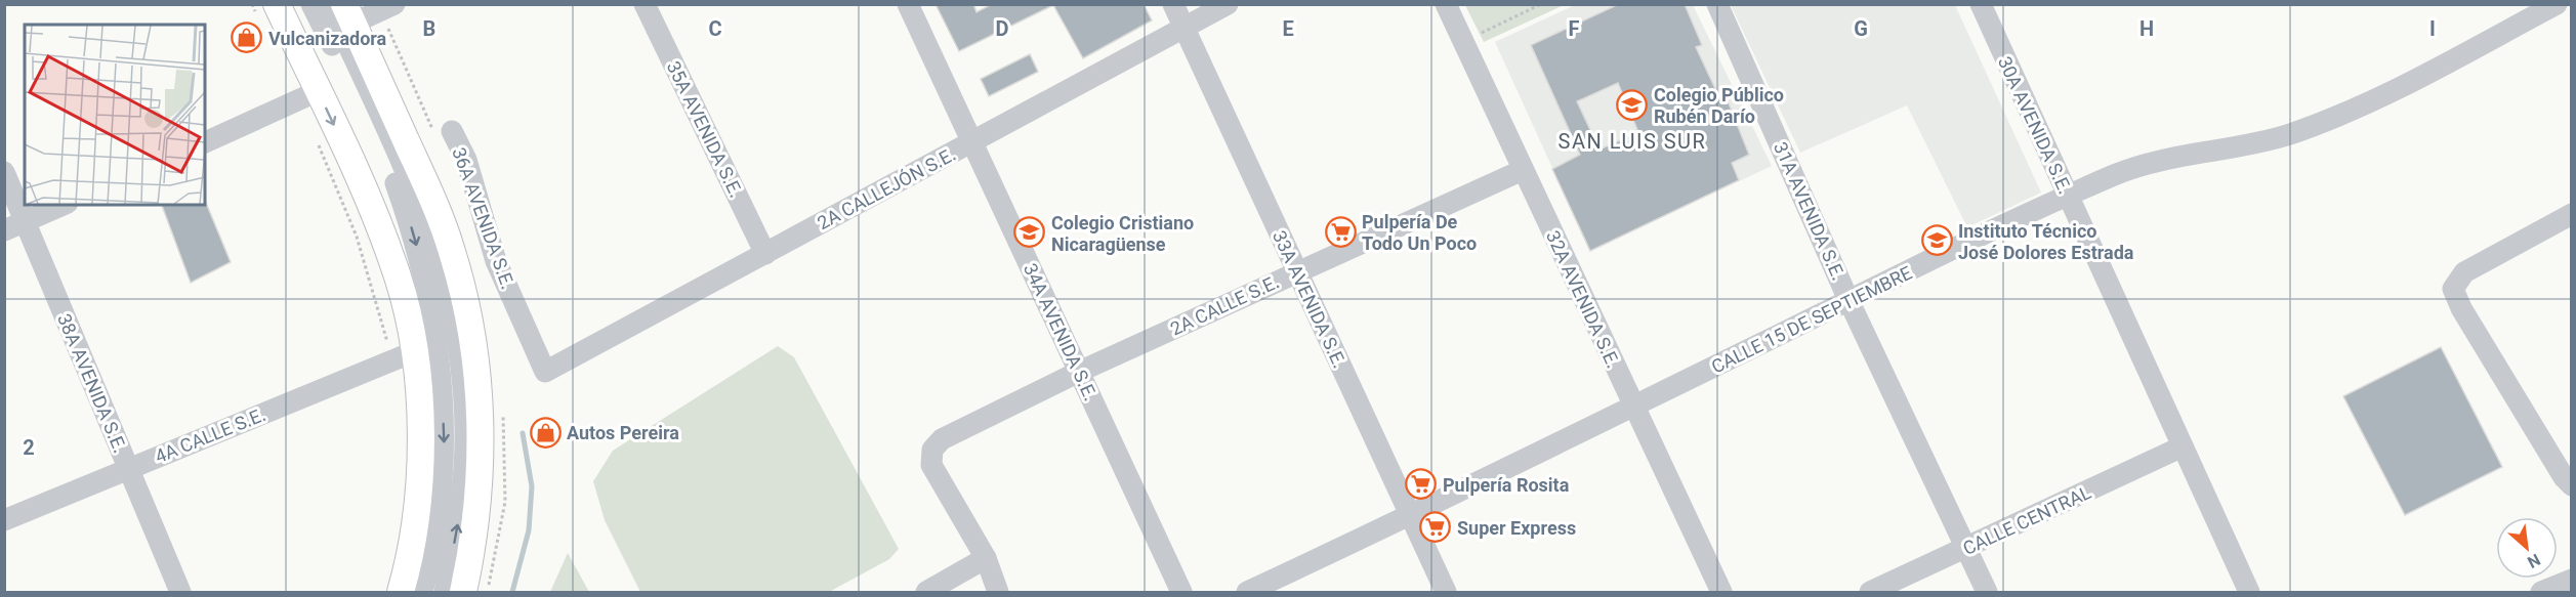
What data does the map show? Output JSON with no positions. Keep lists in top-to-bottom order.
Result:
{
  "streets": {
    "street": [
      "30A AVENIDA S.E.",
      "35A AVENIDA S.E.",
      "2A CALLEJÓN S.E.",
      "31A AVENIDA S.E.",
      "36A AVENIDA S.E.",
      "33A AVENIDA S.E.",
      "32A AVENIDA S.E.",
      "2A CALLE S.E.",
      "CALLE 15 DE SEPTIEMBRE",
      "34A AVENIDA S.E.",
      "38A AVENIDA S.E.",
      "4A CALLE S.E.",
      "CALLE CENTRAL"
    ]
  },
  "crossings": [
    ["30A AVENIDA S.E.", "CALLE 15 DE SEPTIEMBRE"],
    ["30A AVENIDA S.E.", "CALLE CENTRAL"],
    ["35A AVENIDA S.E.", "2A CALLEJÓN S.E."],
    ["2A CALLEJÓN S.E.", "36A AVENIDA S.E."],
    ["2A CALLEJÓN S.E.", "33A AVENIDA S.E."],
    ["2A CALLEJÓN S.E.", "34A AVENIDA S.E."],
    ["31A AVENIDA S.E.", "CALLE 15 DE SEPTIEMBRE"],
    ["31A AVENIDA S.E.", "CALLE CENTRAL"],
    ["33A AVENIDA S.E.", "2A CALLE S.E."],
    ["33A AVENIDA S.E.", "CALLE 15 DE SEPTIEMBRE"],
    ["32A AVENIDA S.E.", "2A CALLE S.E."],
    ["32A AVENIDA S.E.", "CALLE 15 DE SEPTIEMBRE"],
    ["2A CALLE S.E.", "34A AVENIDA S.E."],
    ["38A AVENIDA S.E.", "4A CALLE S.E."]
  ],
  "districts": ["SAN LUIS SUR"],
  "places": {
    "shop": ["Vulcanizadora", "Autos Pereira"],
    "school or university": ["Colegio Público Rubén Darío", "Colegio Cristiano Nicaragüense", "Instituto Técnico José Dolores Estrada"],
    "supermarket": ["Pulpería De Todo Un Poco", "Pulpería Rosita", "Super Express"]
  },
  "north": "bottom right",
  "grid": {
    "columns": [
      "B",
      "C",
      "D",
      "E",
      "F",
      "G",
      "H",
      "I"
    ],
    "rows": ["2"]
  }
}
